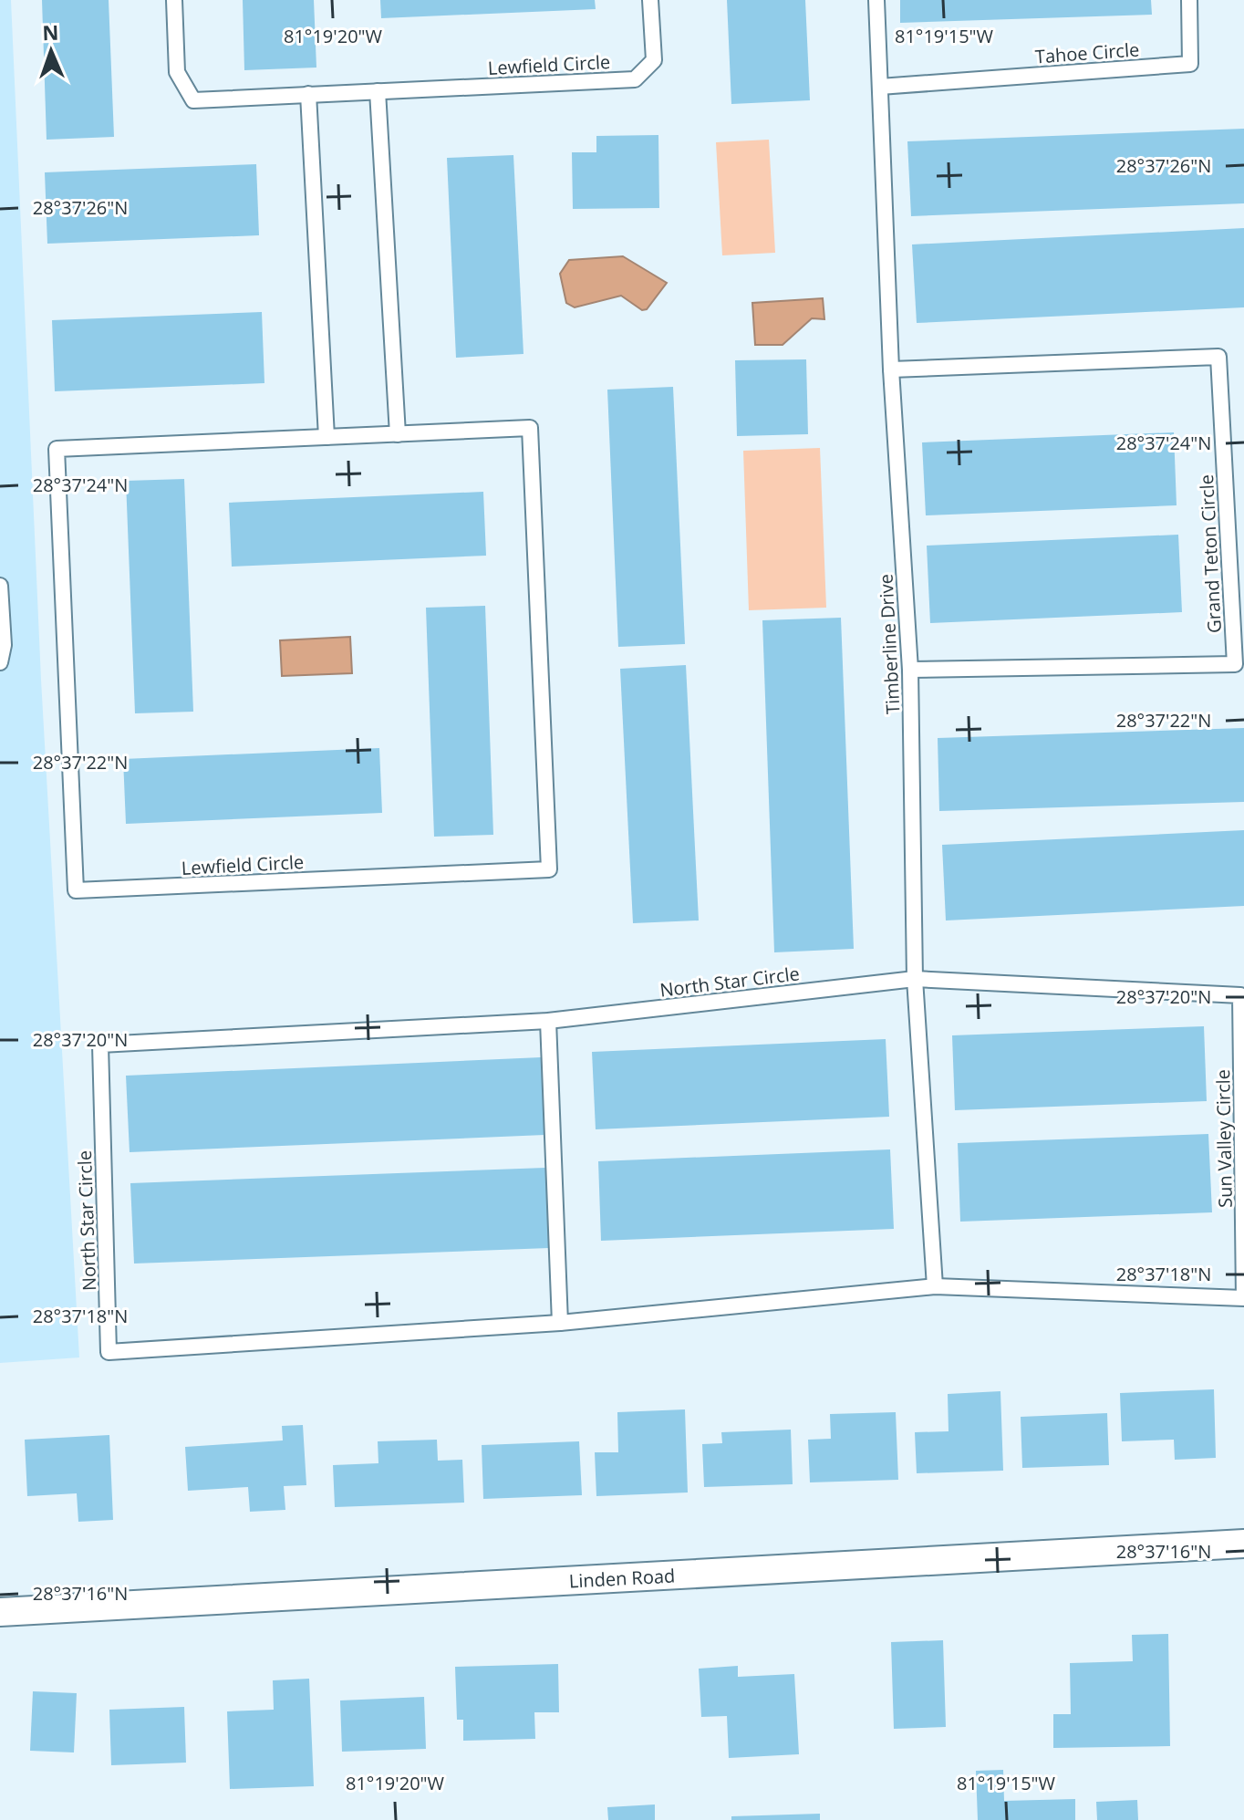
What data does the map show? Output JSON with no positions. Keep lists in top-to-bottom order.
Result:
{
  "streets": {
    "street": ["Linden Road"],
    "lane": [
      "Tahoe Circle",
      "Lewfield Circle",
      "Grand Teton Circle",
      "Timberline Drive",
      "North Star Circle",
      "Sun Valley Circle"
    ]
  },
  "crossings": [
    ["Tahoe Circle", "Timberline Drive"],
    ["Grand Teton Circle", "Timberline Drive"],
    ["Timberline Drive", "North Star Circle"],
    ["Timberline Drive", "Sun Valley Circle"],
    ["North Star Circle", "Sun Valley Circle"]
  ],
  "north": "top",
  "coordinates": [
    "81°19'20\"W",
    "81°19'15\"W",
    "28°37'26\"N",
    "28°37'24\"N",
    "28°37'22\"N",
    "28°37'20\"N",
    "28°37'18\"N",
    "28°37'16\"N"
  ]
}
